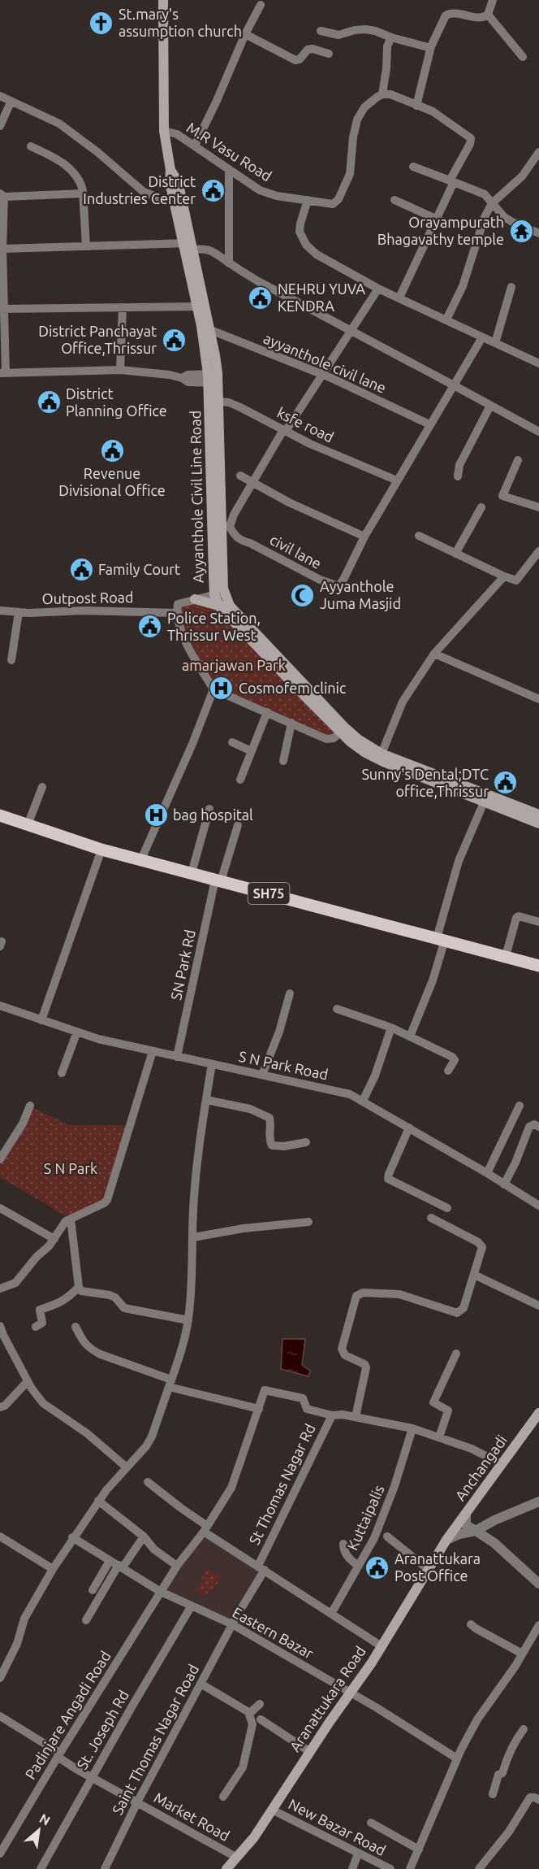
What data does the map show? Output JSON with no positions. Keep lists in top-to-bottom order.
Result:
{
  "streets": {
    "main road": [
      "Ayyanthole Civil Line Road",
      "SH75",
      "Anchangadi",
      "Aranattukara Road"
    ],
    "street": [
      "M.R Vasu Road",
      "ayyanthole civil lane",
      "ksfe road",
      "civil lane",
      "Outpost Road",
      "SN Park Rd",
      "S N Park Road",
      "St Thomas Nagar Rd",
      "Kuttaipalis",
      "Eastern Bazar",
      "Padinjare Angadi Road",
      "St. Joseph Rd",
      "Saint Thomas Nagar Road",
      "Market Road",
      "New Bazar Road"
    ]
  },
  "crossings": [
    ["M.R Vasu Road", "Ayyanthole Civil Line Road"],
    ["ayyanthole civil lane", "Ayyanthole Civil Line Road"],
    ["ayyanthole civil lane", "civil lane"],
    ["ksfe road", "Ayyanthole Civil Line Road"],
    ["ksfe road", "civil lane"],
    ["Ayyanthole Civil Line Road", "civil lane"],
    ["SH75", "SN Park Rd"],
    ["SN Park Rd", "S N Park Road"],
    ["Anchangadi", "Aranattukara Road"],
    ["St Thomas Nagar Rd", "Eastern Bazar"],
    ["St Thomas Nagar Rd", "Saint Thomas Nagar Road"],
    ["Eastern Bazar", "Aranattukara Road"],
    ["Eastern Bazar", "Padinjare Angadi Road"],
    ["Eastern Bazar", "St. Joseph Rd"],
    ["Eastern Bazar", "Saint Thomas Nagar Road"],
    ["Aranattukara Road", "Market Road"],
    ["Aranattukara Road", "New Bazar Road"],
    ["Padinjare Angadi Road", "Market Road"],
    ["St. Joseph Rd", "Market Road"],
    ["Saint Thomas Nagar Road", "Market Road"]
  ],
  "parks": ["amarjawan Park", "S N Park"],
  "places": {
    "church": ["St.mary's assumption church"],
    "public building": [
      "District Industries Center",
      "NEHRU YUVA KENDRA",
      "District Panchayat Office,Thrissur",
      "District Planning Office",
      "Revenue Divisional Office",
      "Family Court",
      "Police Station, Thrissur West",
      "Sunny's Dental;DTC office,Thrissur",
      "Aranattukara Post Office"
    ],
    "temple": ["Orayampurath Bhagavathy temple"],
    "mosque": ["Ayyanthole Juma Masjid"],
    "hospital": ["Cosmofem clinic", "bag hospital"]
  },
  "north": "top right"
}
